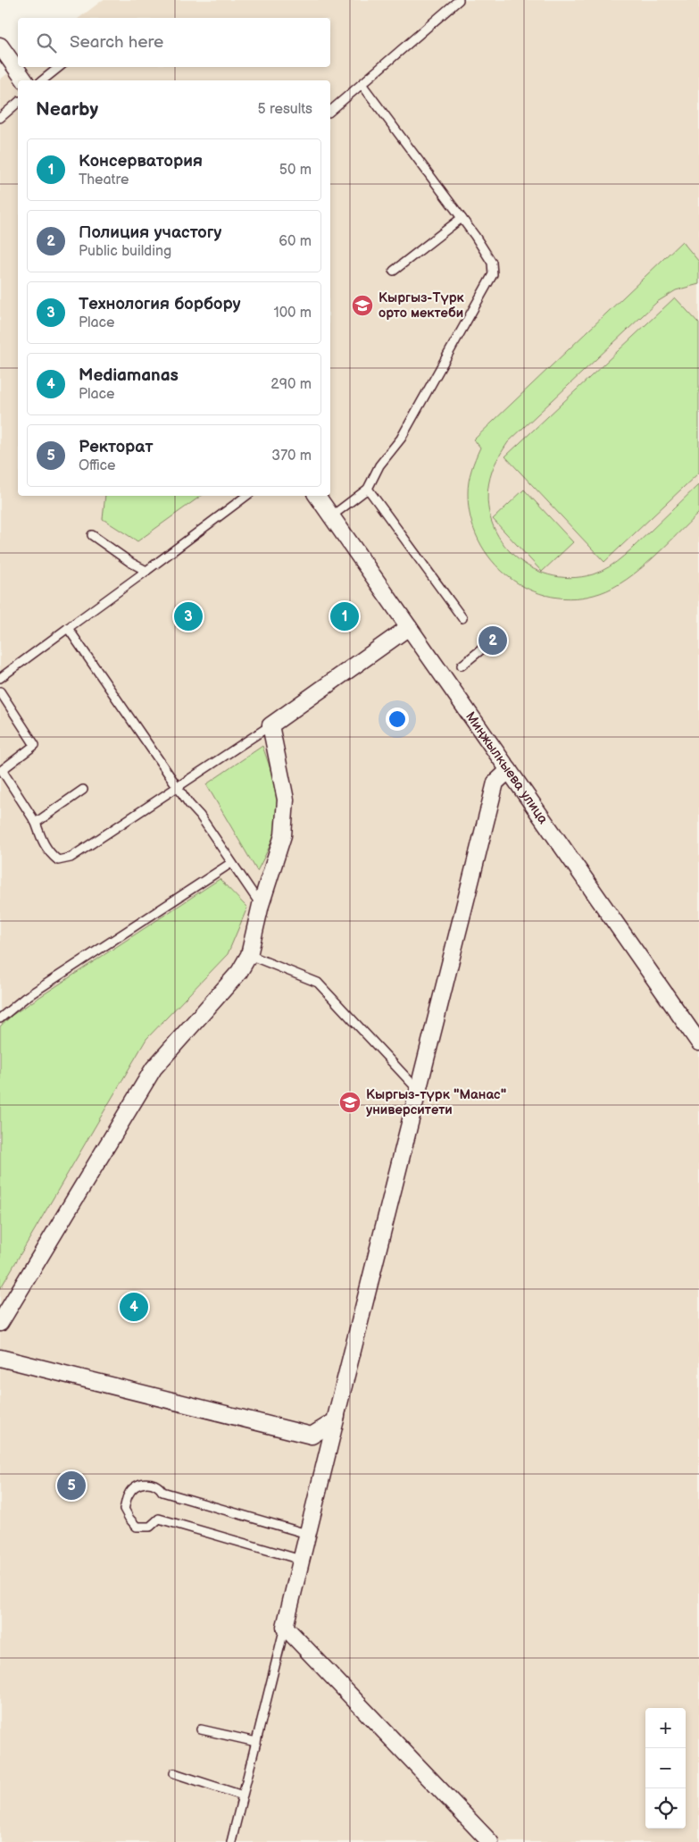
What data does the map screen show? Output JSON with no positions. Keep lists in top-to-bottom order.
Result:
{
  "streets": {
    "street": ["Миңжылкыева улица"]
  },
  "places": {
    "school or university": ["Кыргыз-Түрк орто мектеби", "Кыргыз-түрк \"Манас\" университети"]
  },
  "page": {
    "search": "Search here",
    "heading": ["Nearby", "5 results"],
    "list": [
      {
        "mark": "1",
        "name": "Консерватория",
        "note": "Theatre",
        "value": "50 m"
      },
      {
        "mark": "2",
        "name": "Полиция участогу",
        "note": "Public building",
        "value": "60 m"
      },
      {
        "mark": "3",
        "name": "Технология борбору",
        "note": "Place",
        "value": "100 m"
      },
      {
        "mark": "4",
        "name": "Mediamanas",
        "note": "Place",
        "value": "290 m"
      },
      {
        "mark": "5",
        "name": "Ректорат",
        "note": "Office",
        "value": "370 m"
      }
    ],
    "pins": [
      "1",
      "3",
      "2",
      "4",
      "5"
    ],
    "map_buttons": ["+", "−"]
  }
}
